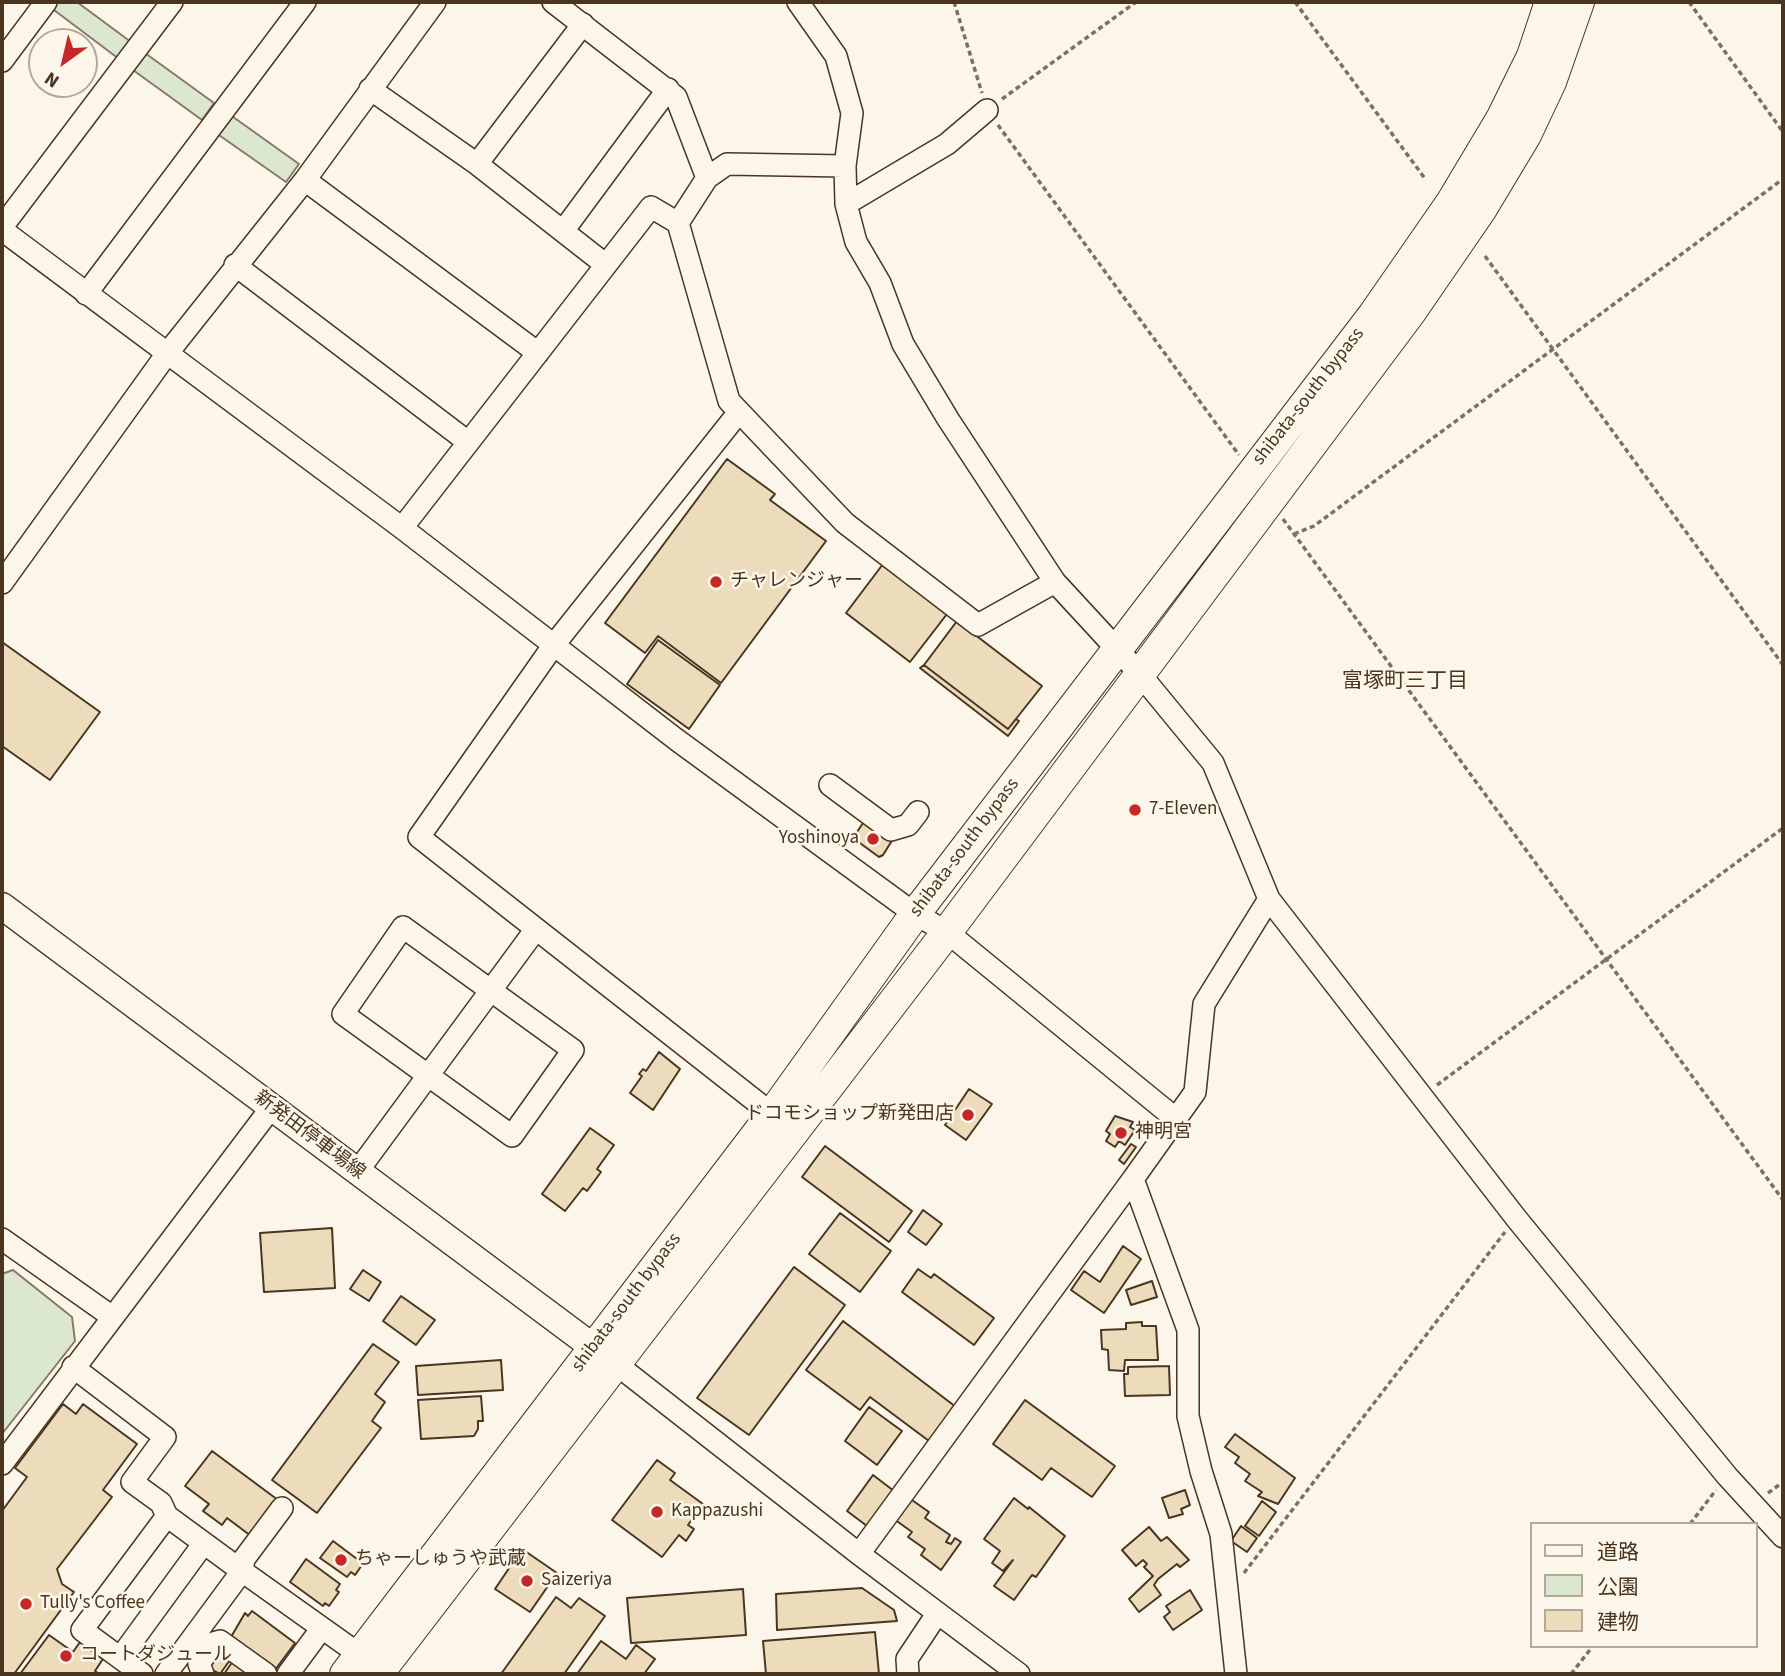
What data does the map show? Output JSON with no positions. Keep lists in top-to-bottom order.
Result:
{
  "streets": {
    "highway": ["shibata-south bypass"],
    "main road": ["新発田停車場線"]
  },
  "crossings": [
    ["shibata-south bypass", "新発田停車場線"]
  ],
  "districts": ["富塚町三丁目"],
  "places": [
    "チャレンジャー",
    "7-Eleven",
    "Yoshinoya",
    "ドコモショップ新発田店",
    "神明宮",
    "Kappazushi",
    "ちゃーしゅうや武蔵",
    "Saizeriya",
    "Tully's Coffee",
    "コートダジュール"
  ],
  "legend": ["道路", "公園", "建物"],
  "north": "bottom left"
}
